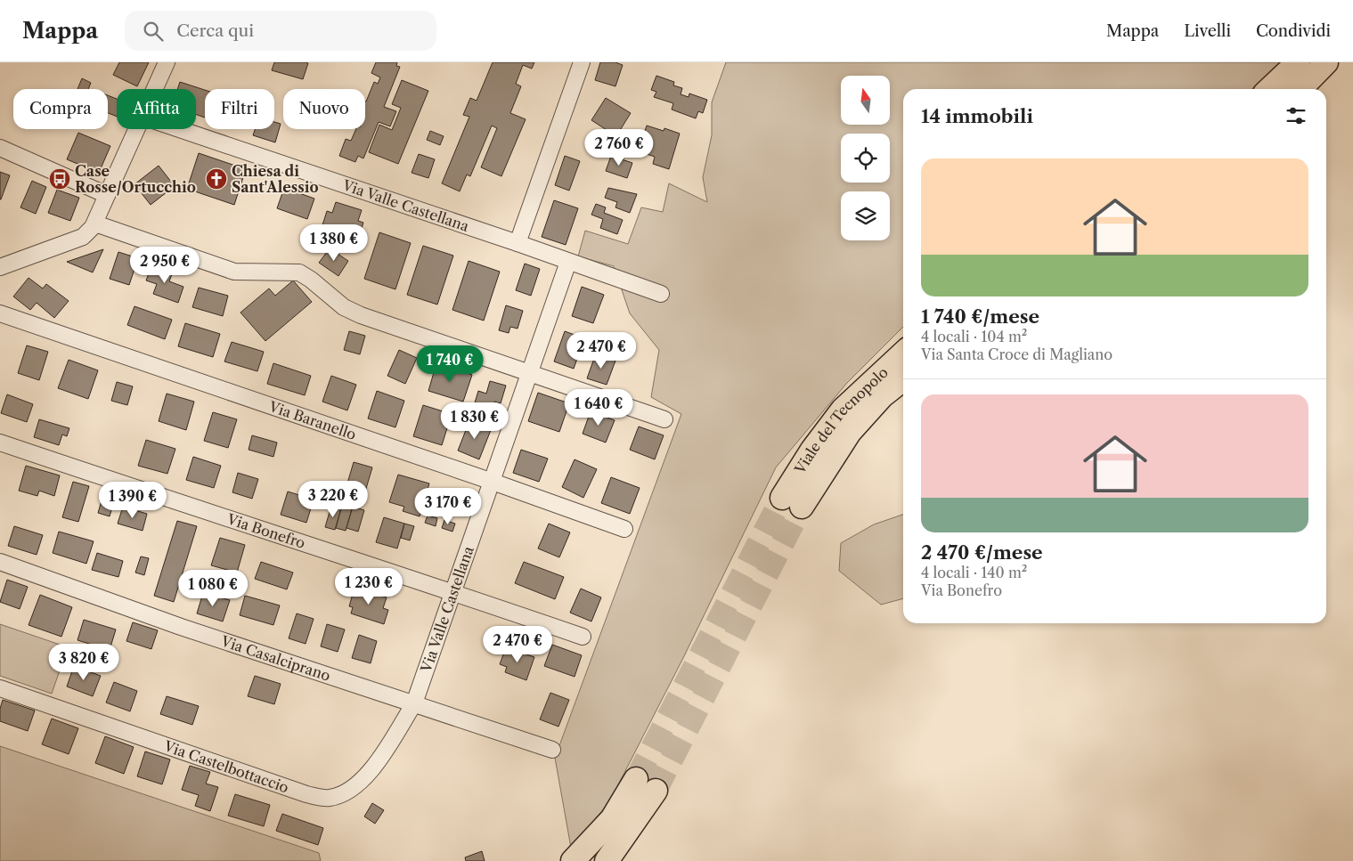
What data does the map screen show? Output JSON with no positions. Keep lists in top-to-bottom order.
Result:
{
  "streets": {
    "highway": ["Viale del Tecnopolo"],
    "street": [
      "Via Valle Castellana",
      "Via Baranello",
      "Via Bonefro",
      "Via Casalciprano",
      "Via Castelbottaccio"
    ]
  },
  "crossings": [
    ["Via Valle Castellana", "Via Baranello"],
    ["Via Valle Castellana", "Via Bonefro"],
    ["Via Valle Castellana", "Via Casalciprano"],
    ["Via Valle Castellana", "Via Castelbottaccio"],
    ["Via Casalciprano", "Via Castelbottaccio"]
  ],
  "places": {
    "bus stop": ["Case Rosse/Ortucchio"],
    "church": ["Chiesa di Sant'Alessio"]
  },
  "north": "top",
  "page": {
    "header": "Mappa",
    "search": "Cerca qui",
    "nav": ["Mappa", "Livelli", "Condividi"],
    "chip": [
      "Compra",
      "Affitta",
      "Filtri",
      "Nuovo"
    ],
    "heading": "14 immobili",
    "price": [
      "2 760 €",
      "1 380 €",
      "2 950 €",
      "2 470 €",
      "1 740 €",
      "1 640 €",
      "1 830 €",
      "3 220 €",
      "1 390 €",
      "3 170 €",
      "1 230 €",
      "1 080 €",
      "2 470 €",
      "3 820 €"
    ],
    "list": [
      {
        "name": "1 740 €/mese",
        "note": "4 locali · 104 m² · Via Santa Croce di Magliano"
      },
      {
        "name": "2 470 €/mese",
        "note": "4 locali · 140 m² · Via Bonefro"
      }
    ]
  }
}
